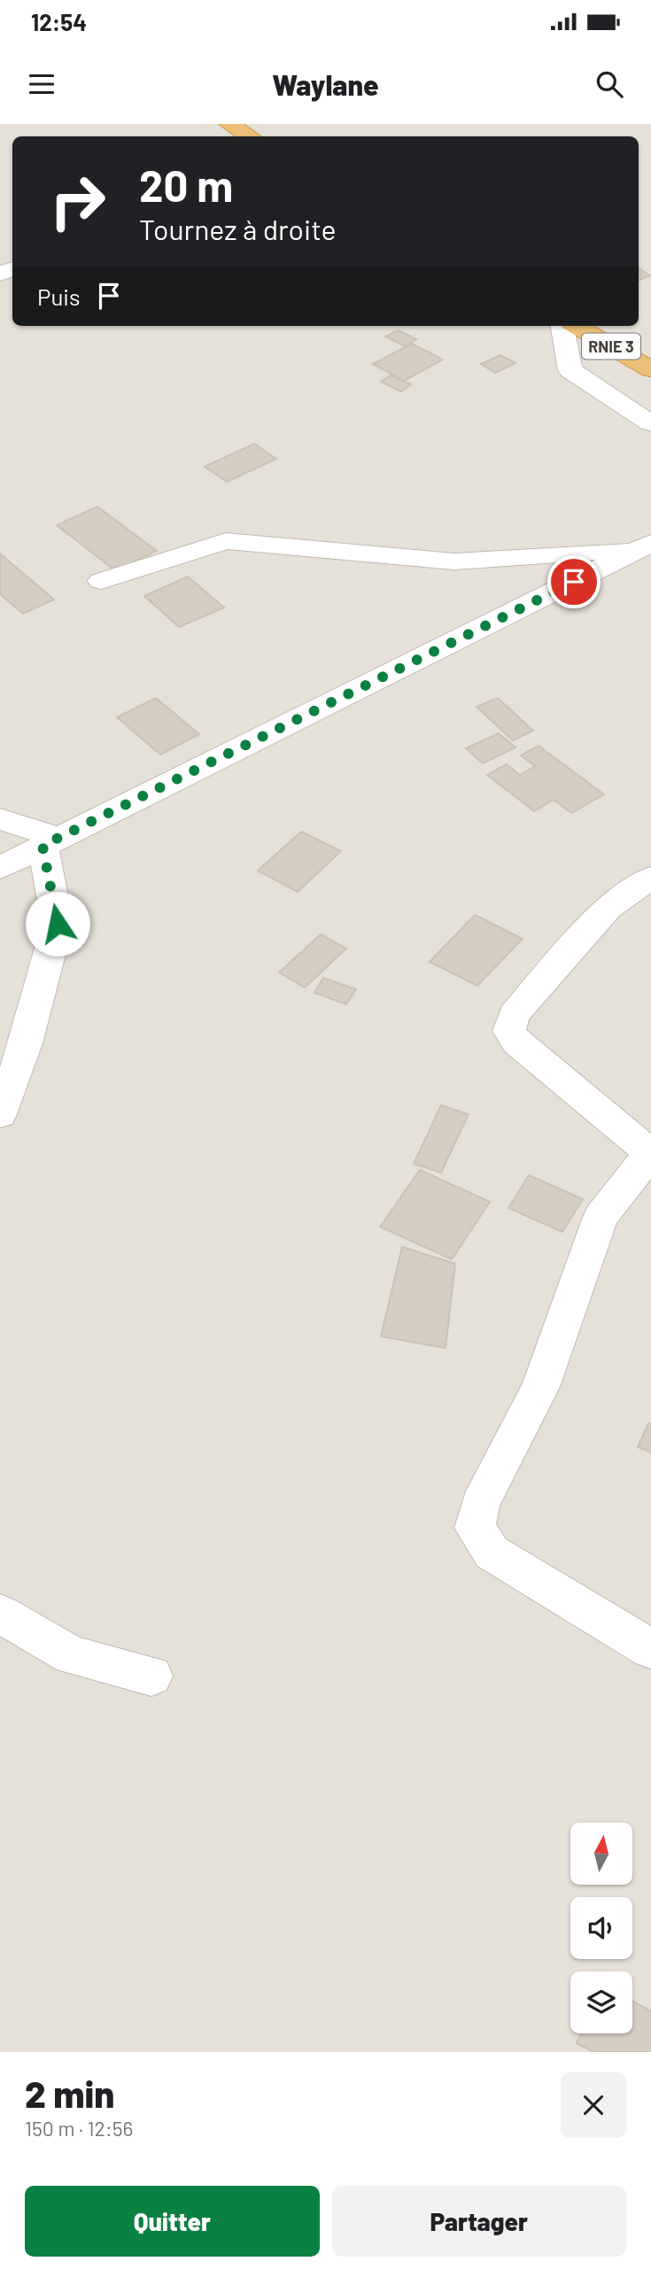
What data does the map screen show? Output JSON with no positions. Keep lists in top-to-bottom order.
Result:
{
  "streets": {
    "highway": ["RNIE 3"]
  },
  "north": "top",
  "page": {
    "status": "12:54",
    "header": "Waylane",
    "turn": ["20 m", "Tournez à droite"],
    "then": "Puis",
    "heading": ["2 min", "150 m · 12:56"],
    "buttons": ["Quitter", "Partager"]
  }
}
